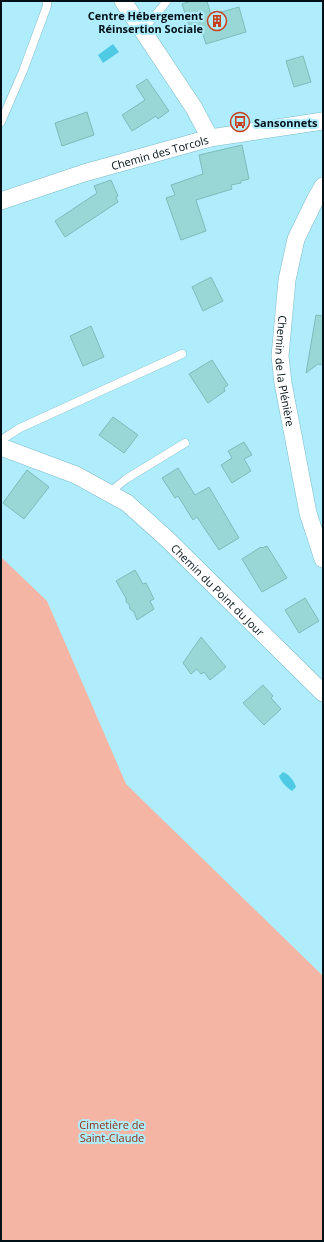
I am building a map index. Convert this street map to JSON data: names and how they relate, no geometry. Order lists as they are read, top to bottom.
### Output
{
  "streets": {
    "street": ["Chemin des Torcols", "Chemin de la Plénière", "Chemin du Point du Jour"]
  },
  "parks": ["Cimetière de Saint-Claude"],
  "places": {
    "building": ["Centre Hébergement Réinsertion Sociale"],
    "bus stop": ["Sansonnets"]
  }
}
